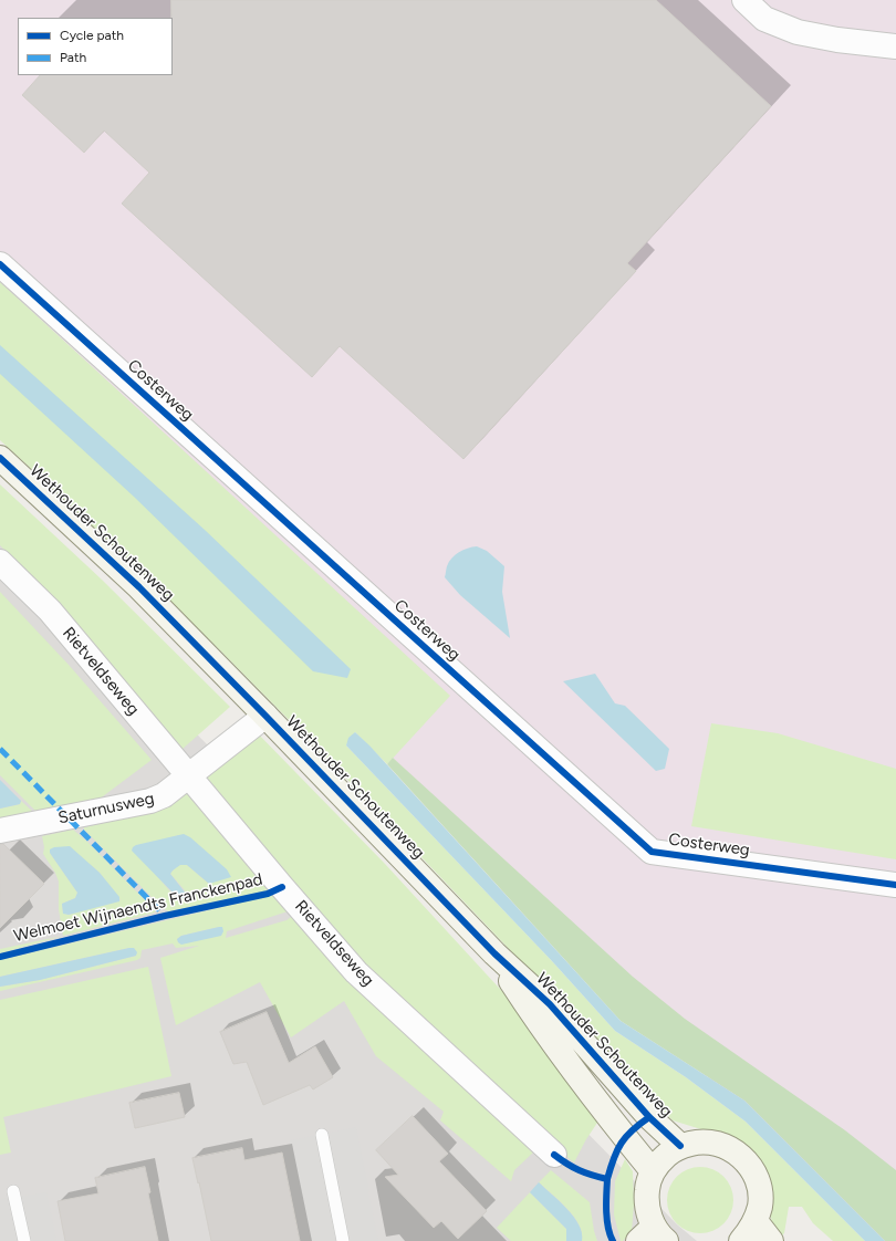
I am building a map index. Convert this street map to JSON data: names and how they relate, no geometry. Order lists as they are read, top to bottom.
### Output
{
  "streets": {
    "street": [
      "Costerweg",
      "Wethouder Schoutenweg",
      "Rietveldseweg",
      "Saturnusweg"
    ],
    "cycle path": ["Welmoet Wijnaendts Franckenpad"]
  },
  "crossings": [
    ["Wethouder Schoutenweg", "Saturnusweg"],
    ["Rietveldseweg", "Saturnusweg"]
  ],
  "legend": ["Cycle path", "Path"]
}
